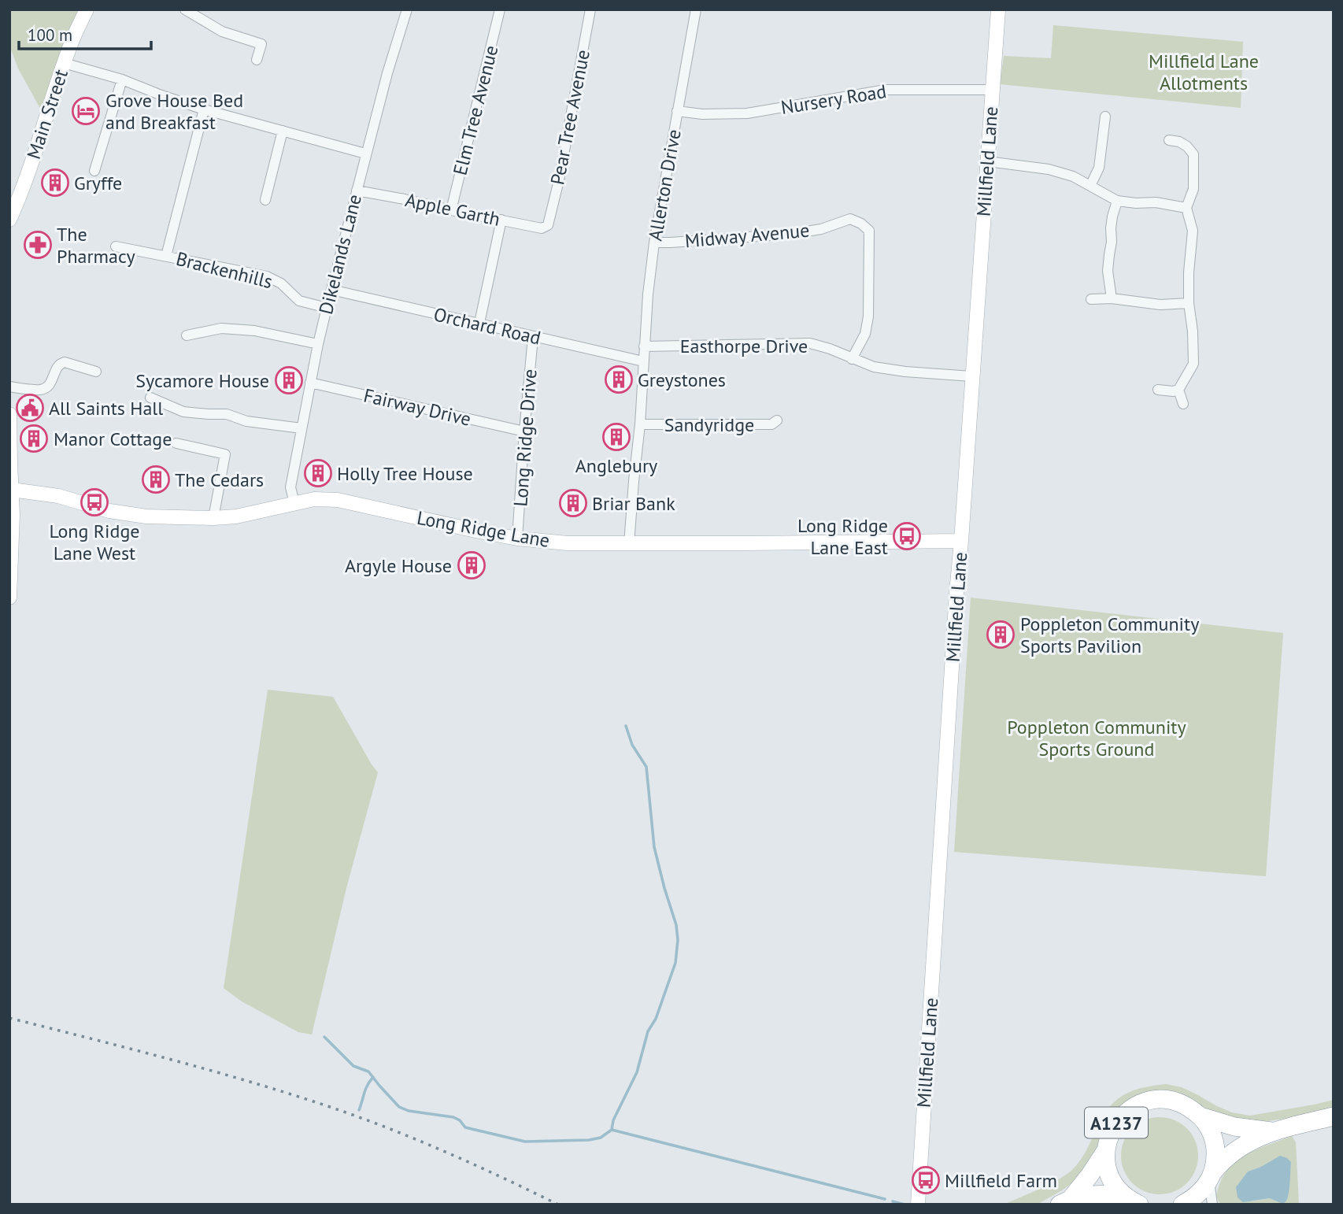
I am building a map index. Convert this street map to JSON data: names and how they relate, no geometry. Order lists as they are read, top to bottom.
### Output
{
  "streets": {
    "highway": ["A1237"],
    "street": [
      "Nursery Road",
      "Elm Tree Avenue",
      "Main Street",
      "Pear Tree Avenue",
      "Millfield Lane",
      "Allerton Drive",
      "Apple Garth",
      "Midway Avenue",
      "Dikelands Lane",
      "Brackenhills",
      "Orchard Road",
      "Easthorpe Drive",
      "Fairway Drive",
      "Sandyridge",
      "Long Ridge Drive",
      "Long Ridge Lane"
    ]
  },
  "crossings": [
    ["Nursery Road", "Millfield Lane"],
    ["Nursery Road", "Allerton Drive"],
    ["Elm Tree Avenue", "Apple Garth"],
    ["Pear Tree Avenue", "Apple Garth"],
    ["Millfield Lane", "Easthorpe Drive"],
    ["Millfield Lane", "Long Ridge Lane"],
    ["Allerton Drive", "Midway Avenue"],
    ["Allerton Drive", "Orchard Road"],
    ["Allerton Drive", "Easthorpe Drive"],
    ["Allerton Drive", "Sandyridge"],
    ["Allerton Drive", "Long Ridge Lane"],
    ["Apple Garth", "Dikelands Lane"],
    ["Midway Avenue", "Easthorpe Drive"],
    ["Dikelands Lane", "Brackenhills"],
    ["Dikelands Lane", "Orchard Road"],
    ["Dikelands Lane", "Fairway Drive"],
    ["Dikelands Lane", "Long Ridge Lane"],
    ["Orchard Road", "Long Ridge Drive"],
    ["Fairway Drive", "Long Ridge Drive"],
    ["Long Ridge Drive", "Long Ridge Lane"]
  ],
  "parks": ["Millfield Lane Allotments", "Poppleton Community Sports Ground"],
  "places": {
    "hotel": ["Grove House Bed and Breakfast"],
    "building": [
      "Gryffe",
      "Greystones",
      "Sycamore House",
      "Anglebury",
      "Manor Cottage",
      "Holly Tree House",
      "The Cedars",
      "Briar Bank",
      "Argyle House",
      "Poppleton Community Sports Pavilion"
    ],
    "pharmacy": ["The Pharmacy"],
    "public building": ["All Saints Hall"],
    "bus stop": ["Long Ridge Lane West", "Long Ridge Lane East", "Millfield Farm"]
  },
  "scale_bar": "100 m"
}
